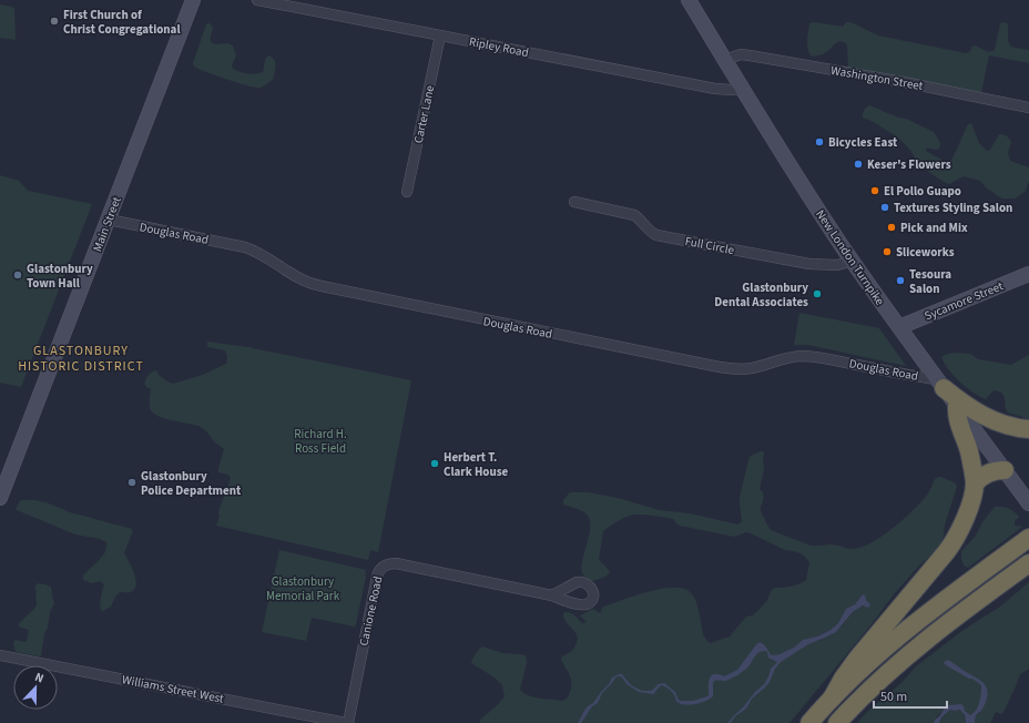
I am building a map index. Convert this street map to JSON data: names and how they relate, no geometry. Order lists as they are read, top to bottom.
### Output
{
  "streets": {
    "main road": ["Main Street", "New London Turnpike", "Sycamore Street"],
    "street": [
      "Ripley Road",
      "Washington Street",
      "Carter Lane",
      "Douglas Road",
      "Full Circle",
      "Canione Road",
      "Williams Street West"
    ]
  },
  "crossings": [
    ["Ripley Road", "Carter Lane"],
    ["Ripley Road", "New London Turnpike"],
    ["Washington Street", "New London Turnpike"],
    ["Main Street", "Douglas Road"],
    ["Douglas Road", "New London Turnpike"],
    ["Full Circle", "New London Turnpike"],
    ["New London Turnpike", "Sycamore Street"],
    ["Canione Road", "Williams Street West"]
  ],
  "districts": ["GLASTONBURY HISTORIC DISTRICT"],
  "parks": ["Richard H. Ross Field", "Glastonbury Memorial Park"],
  "places": [
    "First Church of Christ Congregational",
    "Bicycles East",
    "Keser's Flowers",
    "El Pollo Guapo",
    "Textures Styling Salon",
    "Pick and Mix",
    "Sliceworks",
    "Glastonbury Town Hall",
    "Tesoura Salon",
    "Glastonbury Dental Associates",
    "Herbert T. Clark House",
    "Glastonbury Police Department"
  ],
  "scale_bar": "50 m",
  "north": "top"
}
